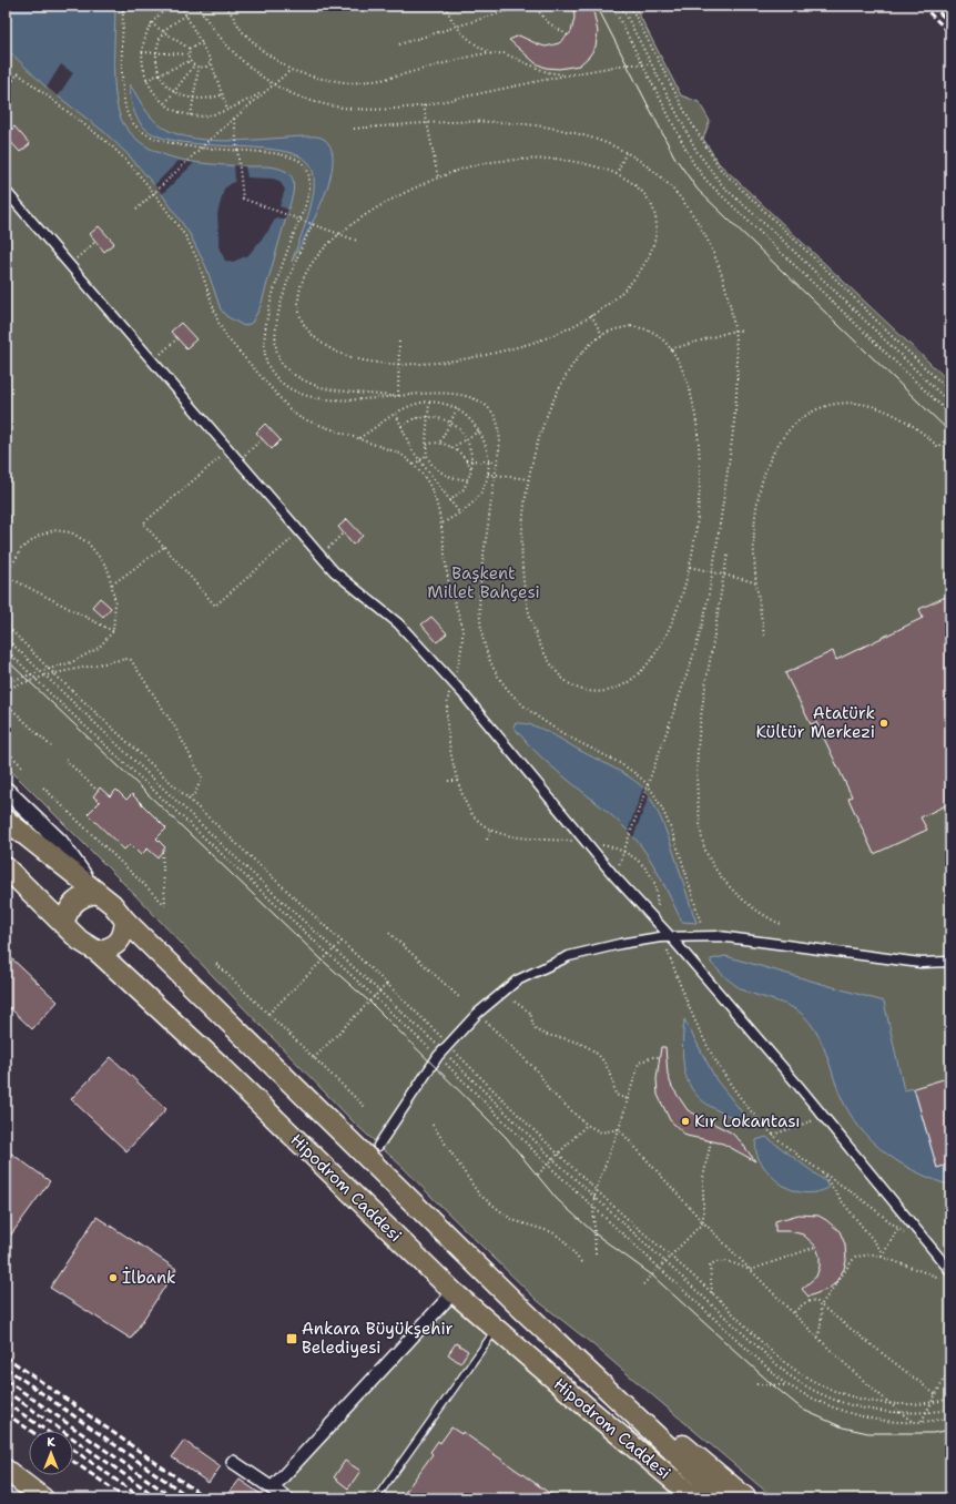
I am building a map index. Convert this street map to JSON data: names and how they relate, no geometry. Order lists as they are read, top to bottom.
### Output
{
  "streets": {
    "main road": ["Hipodrom Caddesi"]
  },
  "parks": ["Başkent Millet Bahçesi"],
  "places": {
    "other": ["Atatürk Kültür Merkezi", "Kır Lokantası", "İlbank"],
    "transit": ["Ankara Büyükşehir Belediyesi"]
  },
  "north": "top"
}
